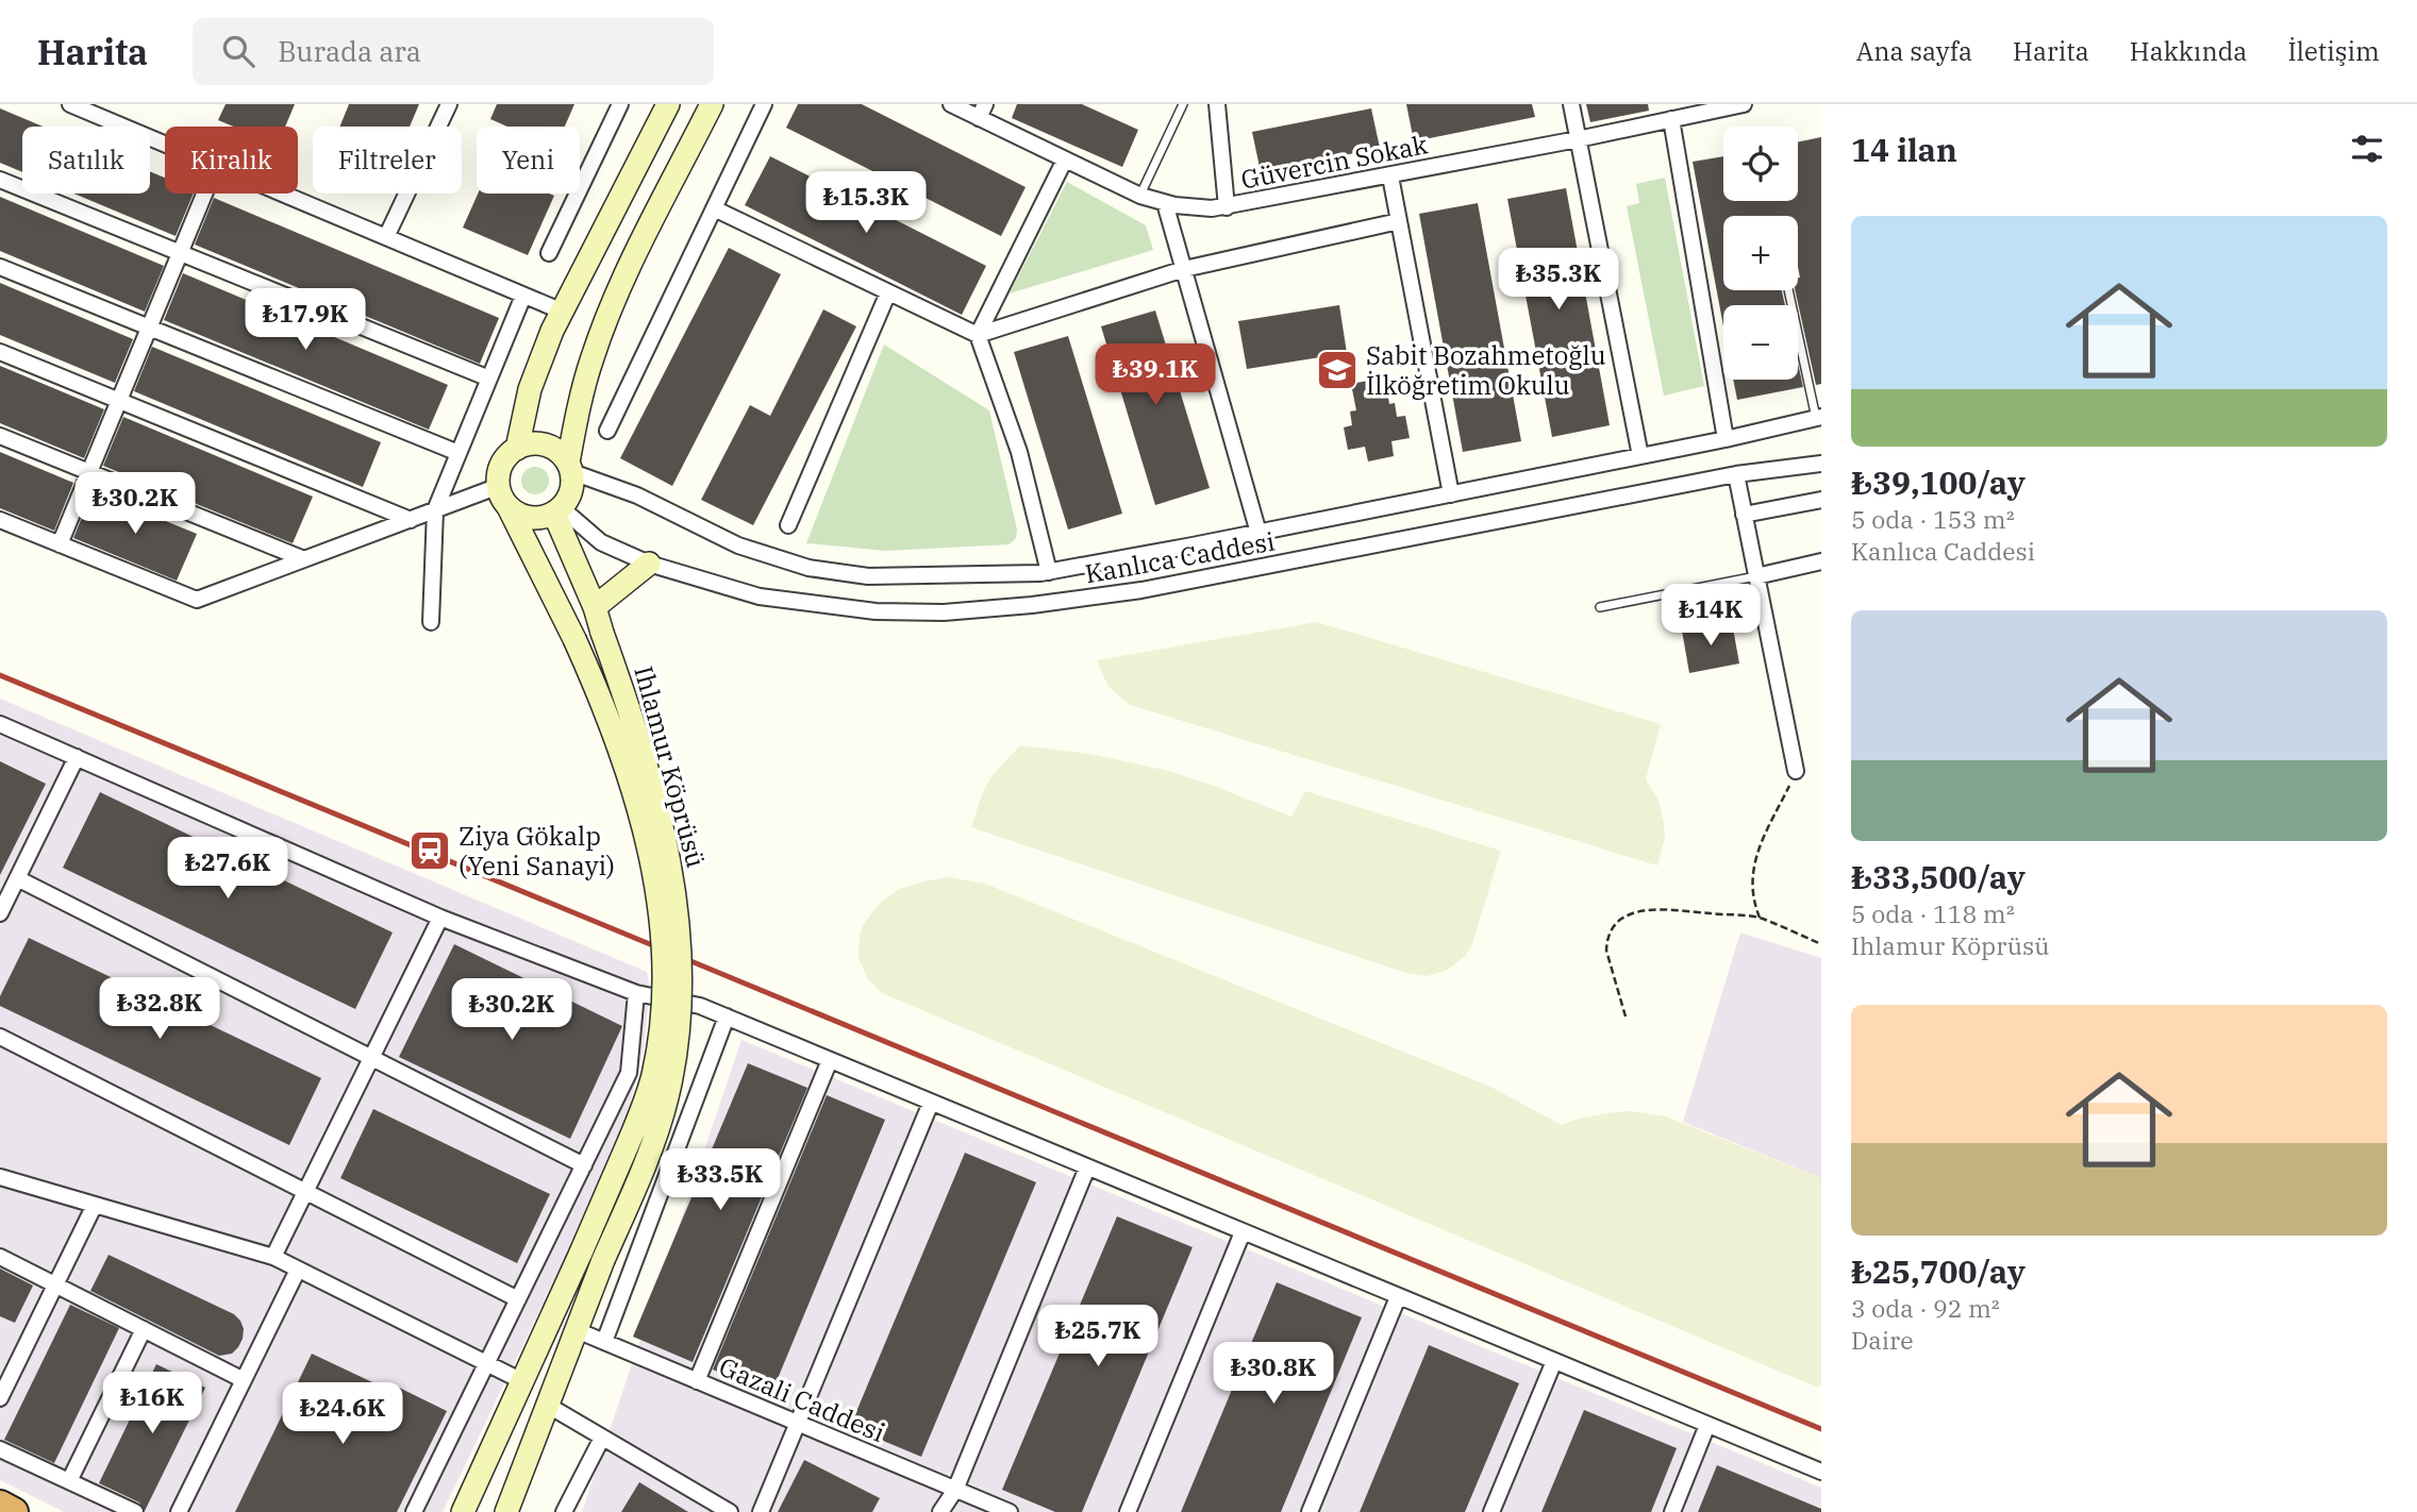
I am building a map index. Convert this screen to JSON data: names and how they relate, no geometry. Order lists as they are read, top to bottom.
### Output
{
  "streets": {
    "street": [
      "Güvercin Sokak",
      "Kanlıca Caddesi",
      "Ihlamur Köprüsü",
      "Gazali Caddesi"
    ]
  },
  "crossings": [
    ["Kanlıca Caddesi", "Ihlamur Köprüsü"],
    ["Ihlamur Köprüsü", "Gazali Caddesi"]
  ],
  "places": {
    "school or university": ["Sabit Bozahmetoğlu İlköğretim Okulu"],
    "station": ["Ziya Gökalp (Yeni Sanayi)"]
  },
  "page": {
    "header": "Harita",
    "search": "Burada ara",
    "nav": [
      "Ana sayfa",
      "Harita",
      "Hakkında",
      "İletişim"
    ],
    "heading": "14 ilan",
    "map_buttons": ["+", "−"],
    "chip": [
      "Satılık",
      "Kiralık",
      "Filtreler",
      "Yeni"
    ],
    "price": [
      "₺15.3K",
      "₺35.3K",
      "₺17.9K",
      "₺39.1K",
      "₺30.2K",
      "₺14K",
      "₺27.6K",
      "₺32.8K",
      "₺30.2K",
      "₺33.5K",
      "₺25.7K",
      "₺30.8K",
      "₺16K",
      "₺24.6K"
    ],
    "list": [
      {
        "name": "₺39,100/ay",
        "note": "5 oda · 153 m² · Kanlıca Caddesi"
      },
      {
        "name": "₺33,500/ay",
        "note": "5 oda · 118 m² · Ihlamur Köprüsü"
      },
      {
        "name": "₺25,700/ay",
        "note": "3 oda · 92 m² · Daire"
      }
    ]
  }
}
